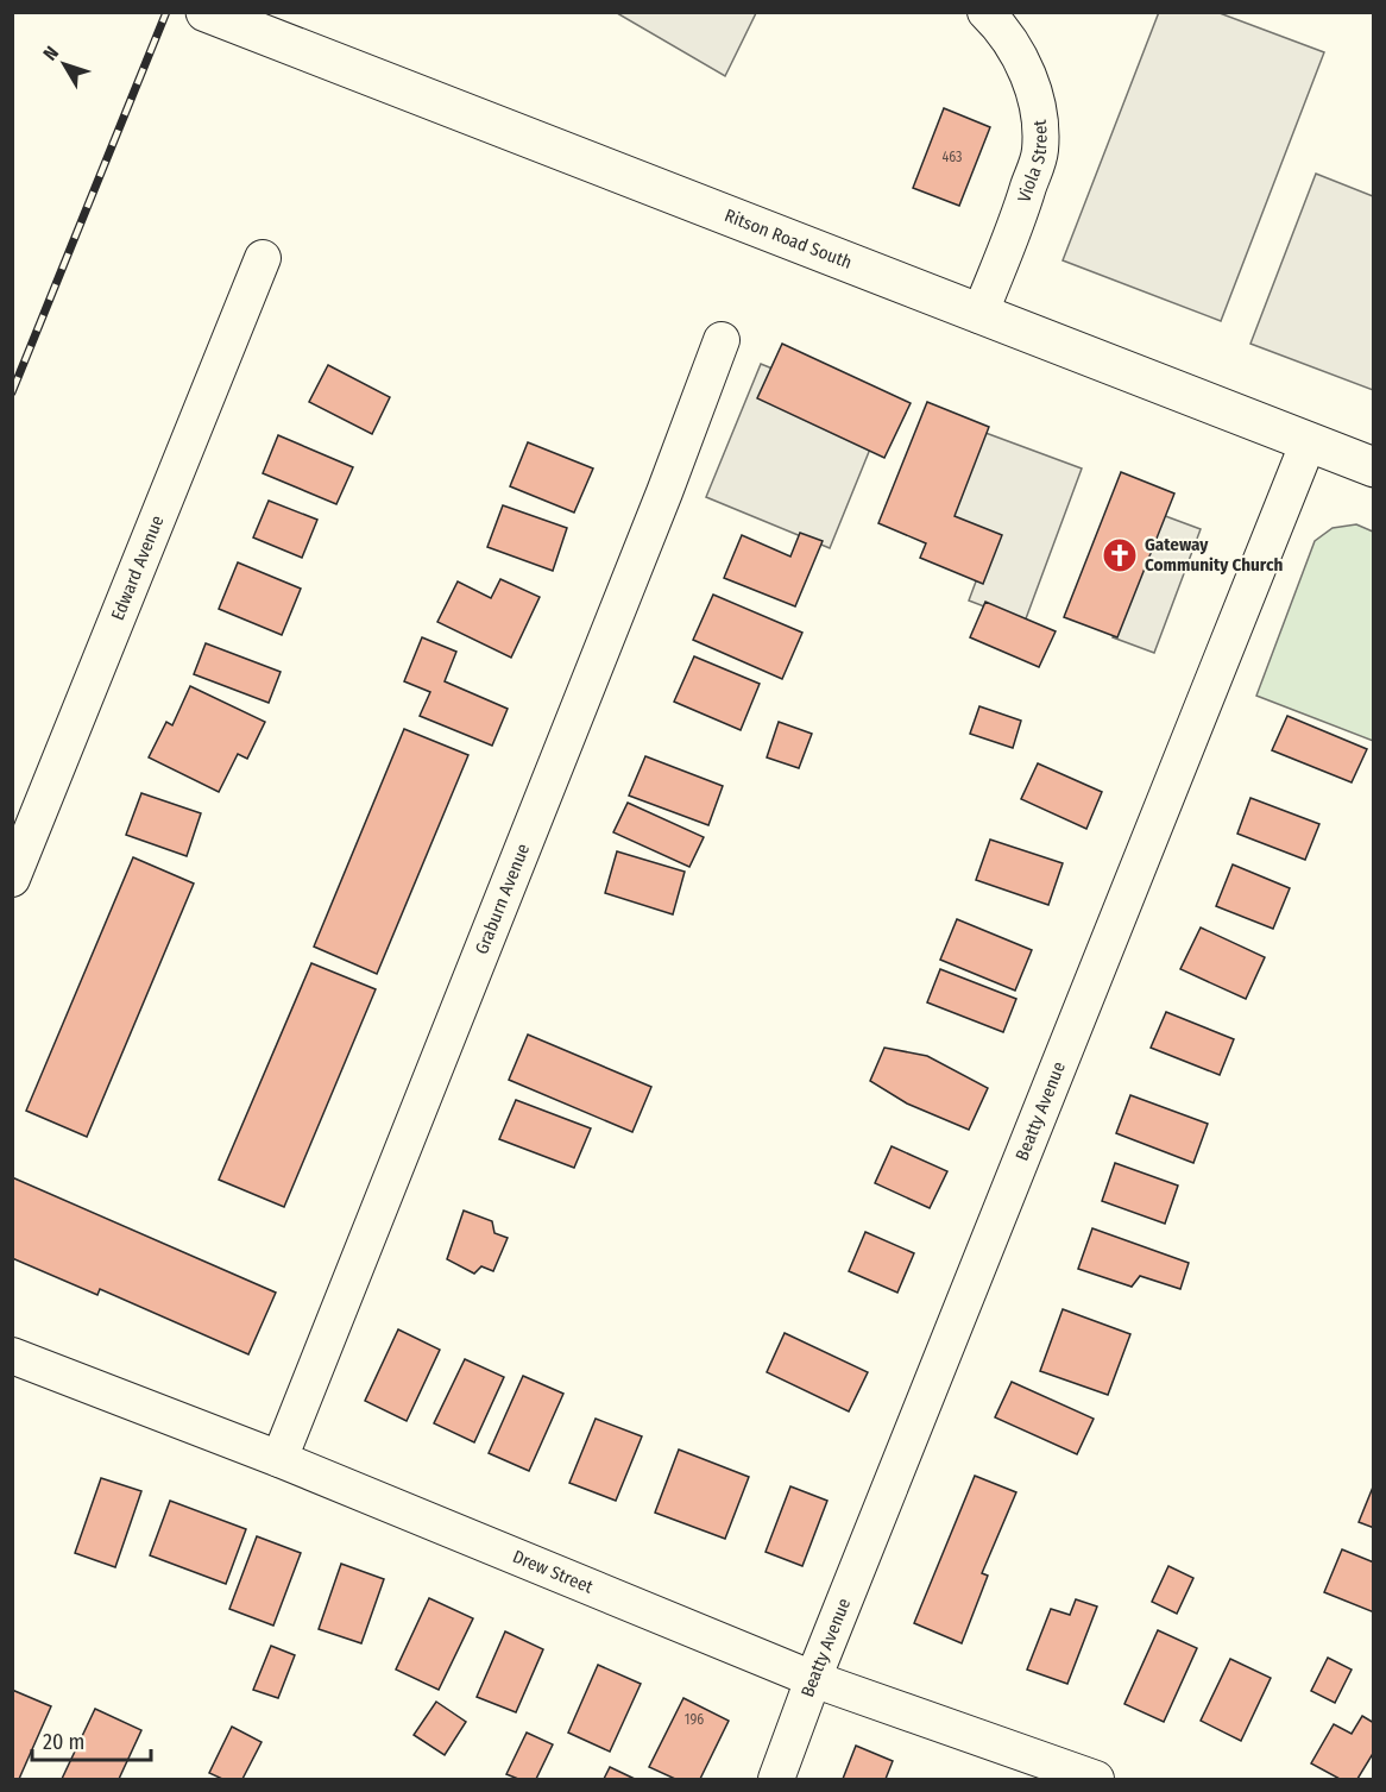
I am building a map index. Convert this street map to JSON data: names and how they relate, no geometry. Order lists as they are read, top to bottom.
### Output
{
  "streets": {
    "main road": ["Ritson Road South"],
    "street": [
      "Viola Street",
      "Edward Avenue",
      "Graburn Avenue",
      "Beatty Avenue",
      "Drew Street"
    ]
  },
  "crossings": [
    ["Viola Street", "Ritson Road South"],
    ["Ritson Road South", "Beatty Avenue"],
    ["Graburn Avenue", "Drew Street"],
    ["Beatty Avenue", "Drew Street"]
  ],
  "places": {
    "church": ["Gateway Community Church"]
  },
  "house_numbers": ["463", "196"],
  "scale_bar": "20 m",
  "north": "top left"
}
